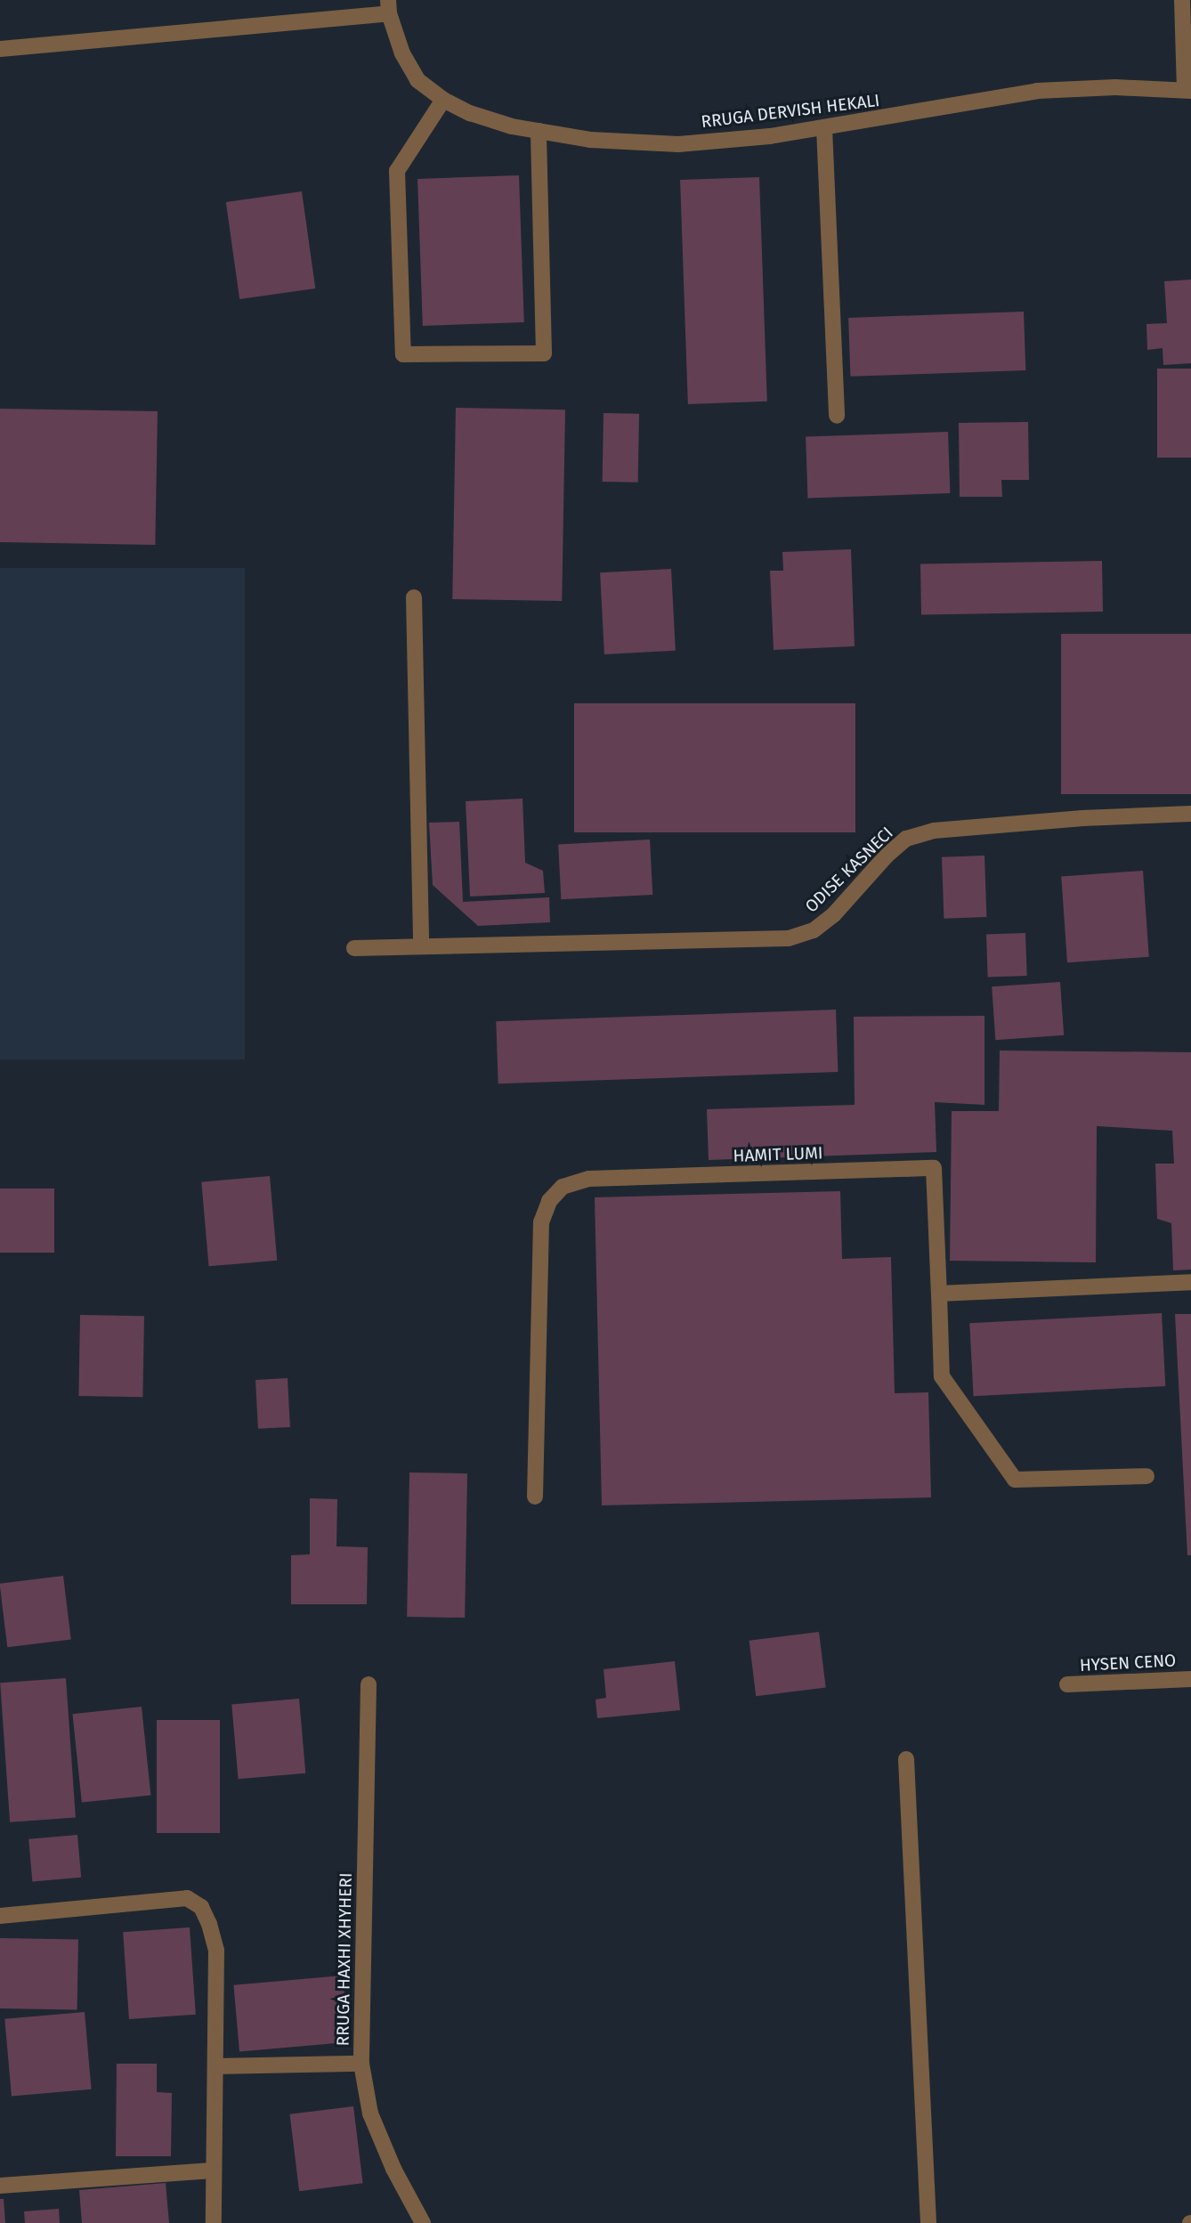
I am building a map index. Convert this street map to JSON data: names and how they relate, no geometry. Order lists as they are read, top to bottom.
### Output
{
  "streets": {
    "street": [
      "RRUGA DERVISH HEKALI",
      "ODISE KASNECI",
      "HAMIT LUMI",
      "HYSEN CENO",
      "RRUGA HAXHI XHYHERI"
    ]
  }
}
